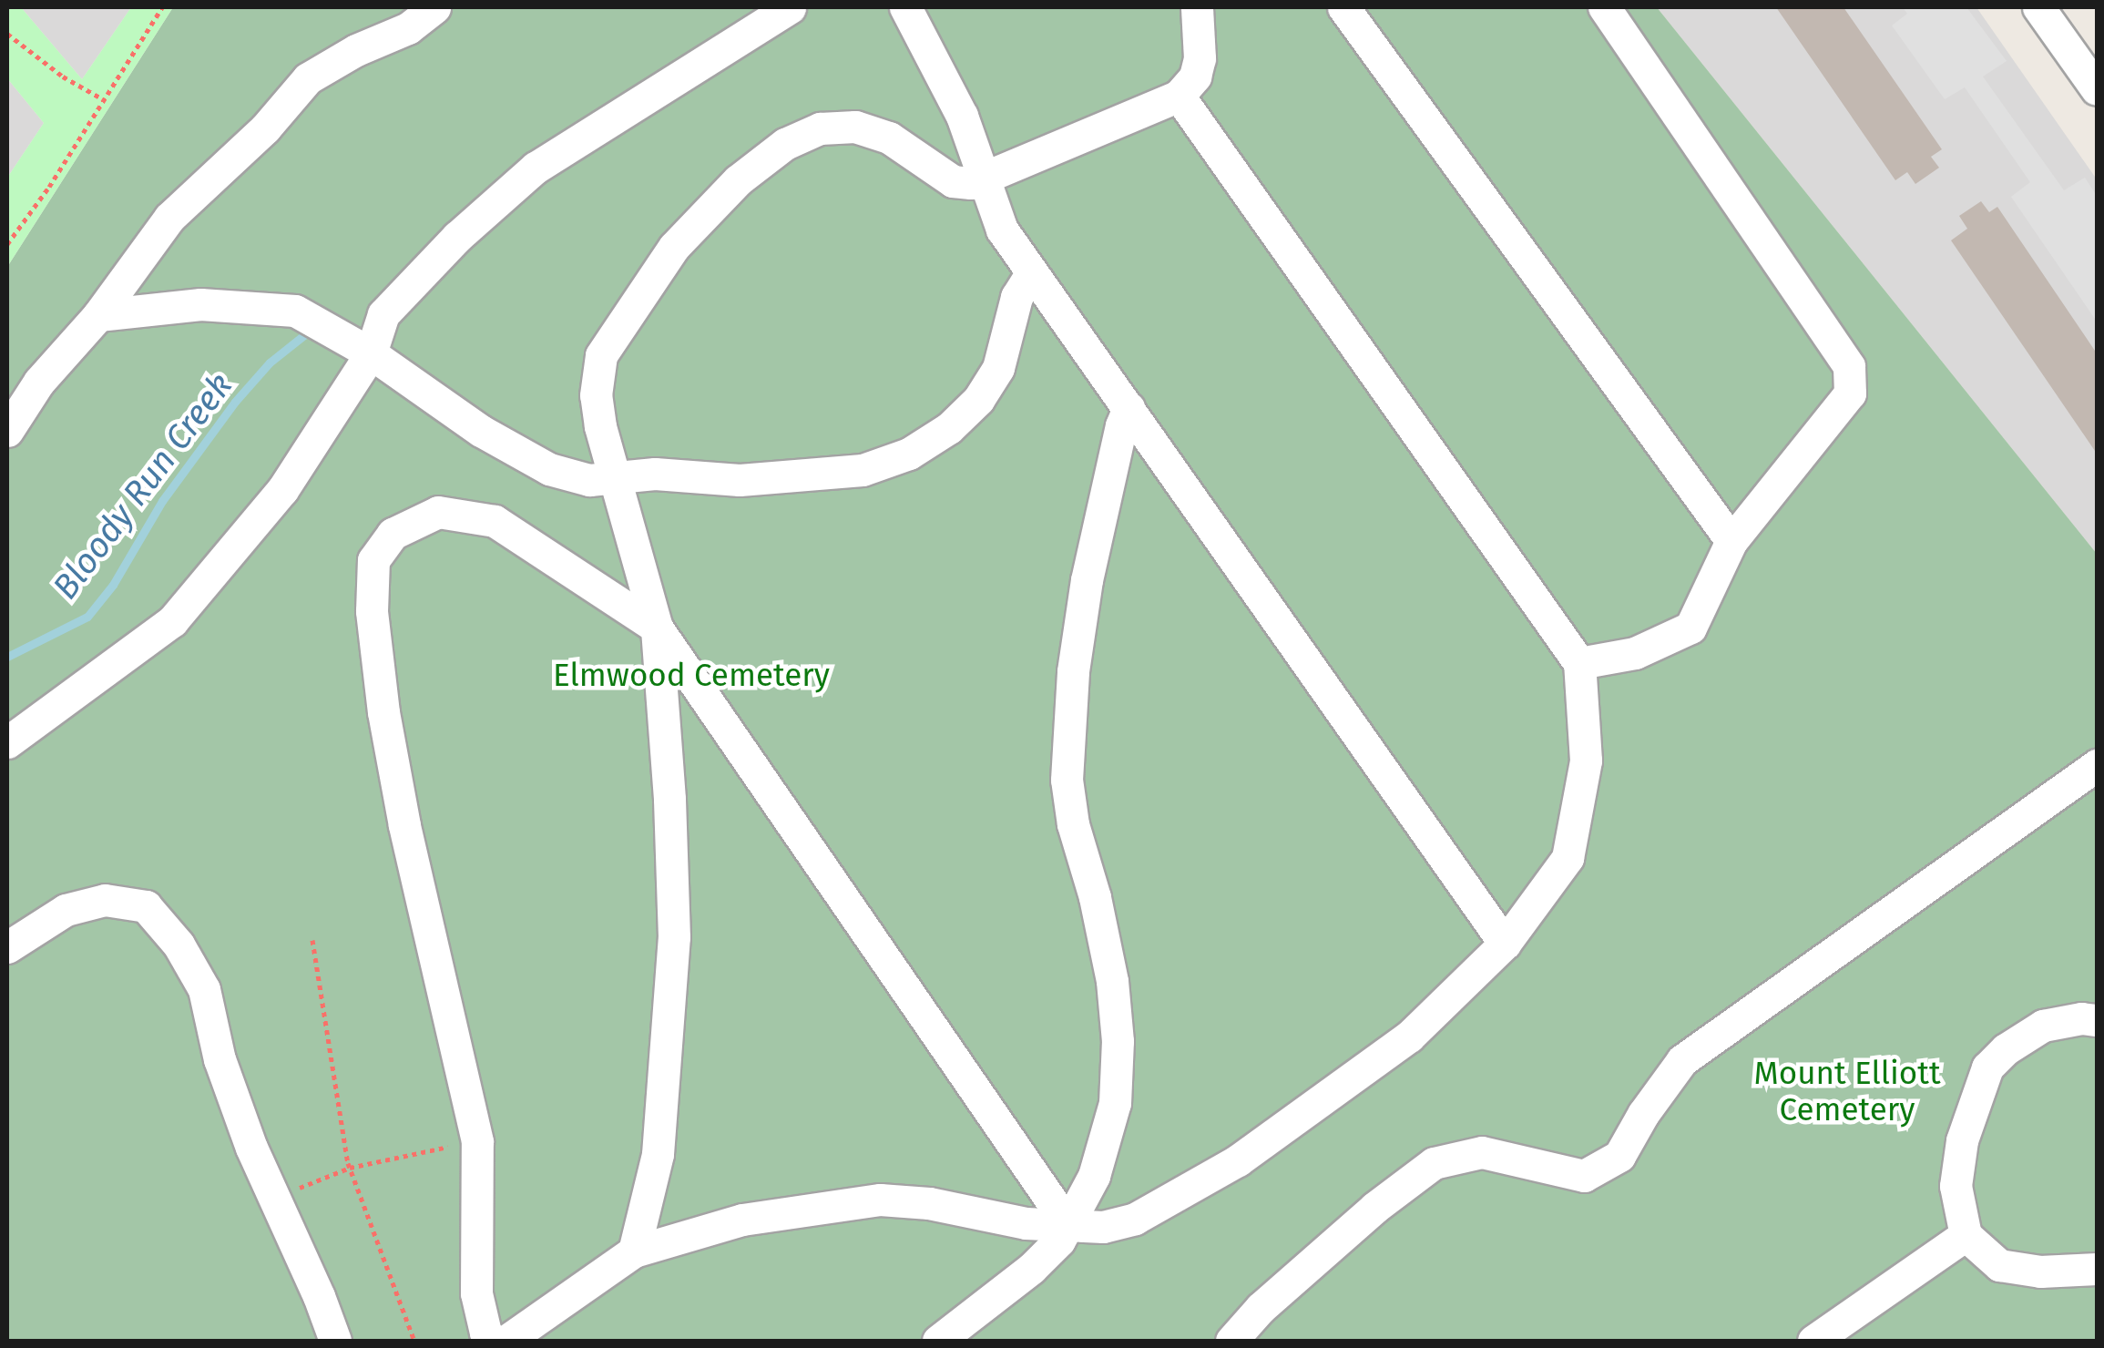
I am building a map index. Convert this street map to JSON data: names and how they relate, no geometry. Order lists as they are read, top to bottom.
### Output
{
  "water": ["Bloody Run Creek"],
  "parks": ["Elmwood Cemetery", "Mount Elliott Cemetery"]
}
